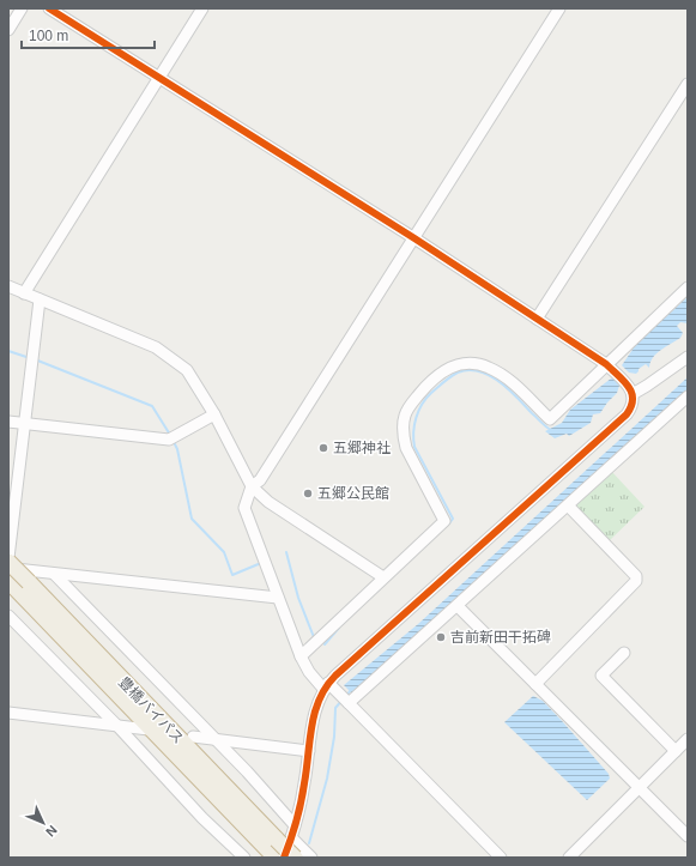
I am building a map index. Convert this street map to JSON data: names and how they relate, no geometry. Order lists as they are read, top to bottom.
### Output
{
  "streets": {
    "highway": ["豊橋バイパス"]
  },
  "places": ["五郷神社", "五郷公民館", "吉前新田干拓碑"],
  "scale_bar": "100 m",
  "north": "bottom right"
}
